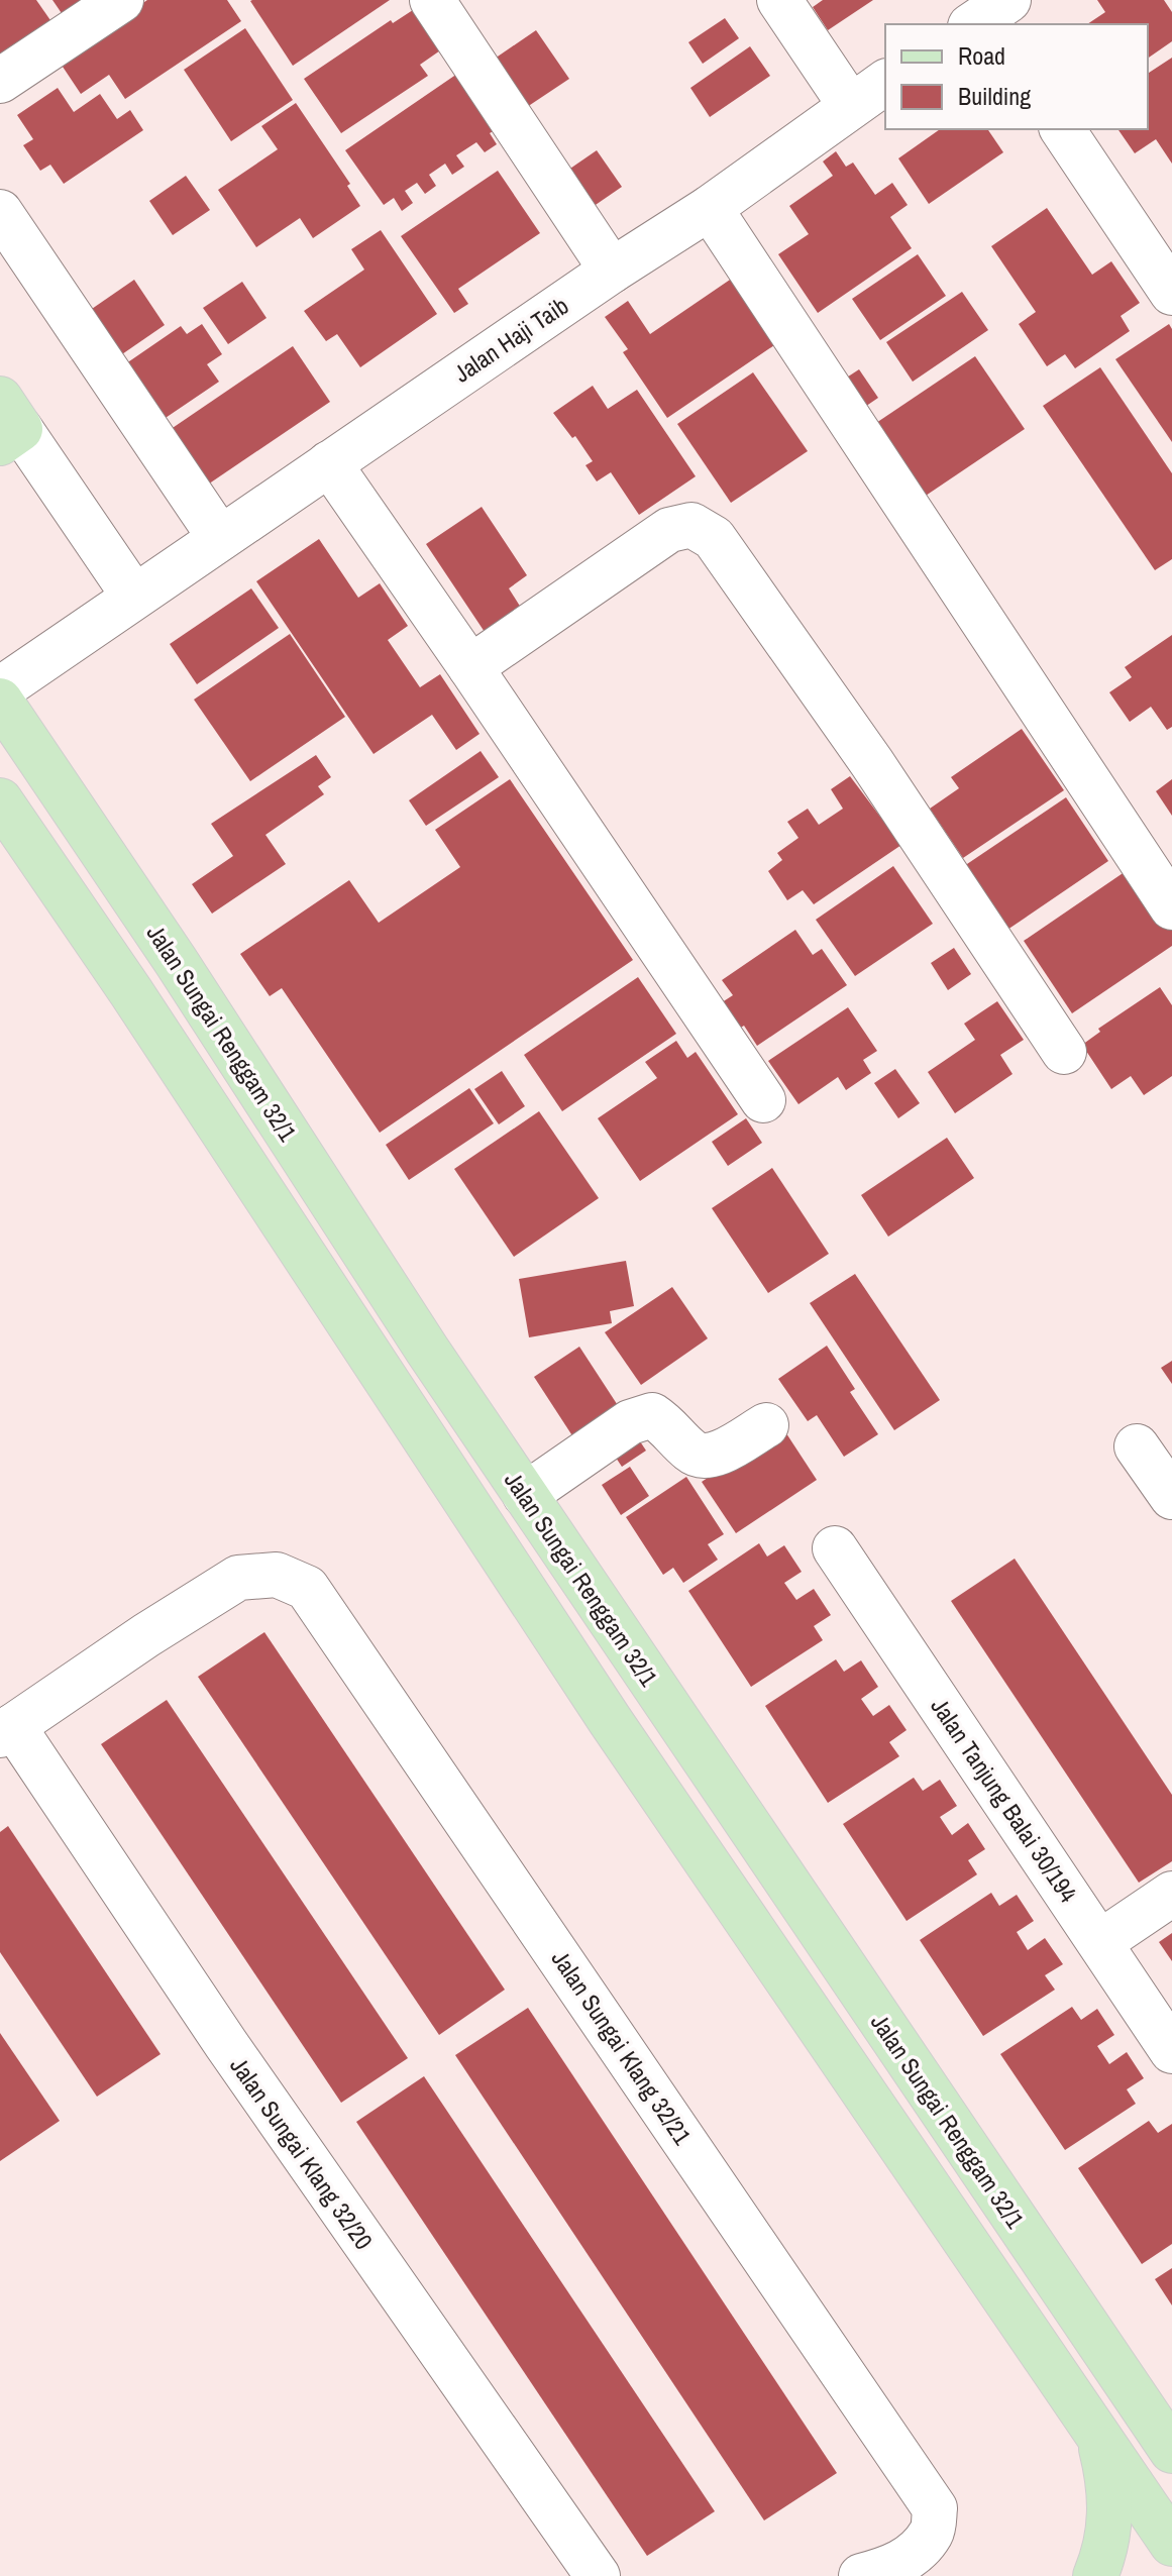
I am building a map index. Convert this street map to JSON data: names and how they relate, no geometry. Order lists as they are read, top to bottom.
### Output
{
  "streets": {
    "main road": ["Jalan Sungai Renggam 32/1"],
    "street": [
      "Jalan Haji Taib",
      "Jalan Tanjung Balai 30/194",
      "Jalan Sungai Klang 32/21",
      "Jalan Sungai Klang 32/20"
    ]
  },
  "crossings": [
    ["Jalan Sungai Klang 32/21", "Jalan Sungai Klang 32/20"]
  ],
  "legend": ["Road", "Building"]
}
